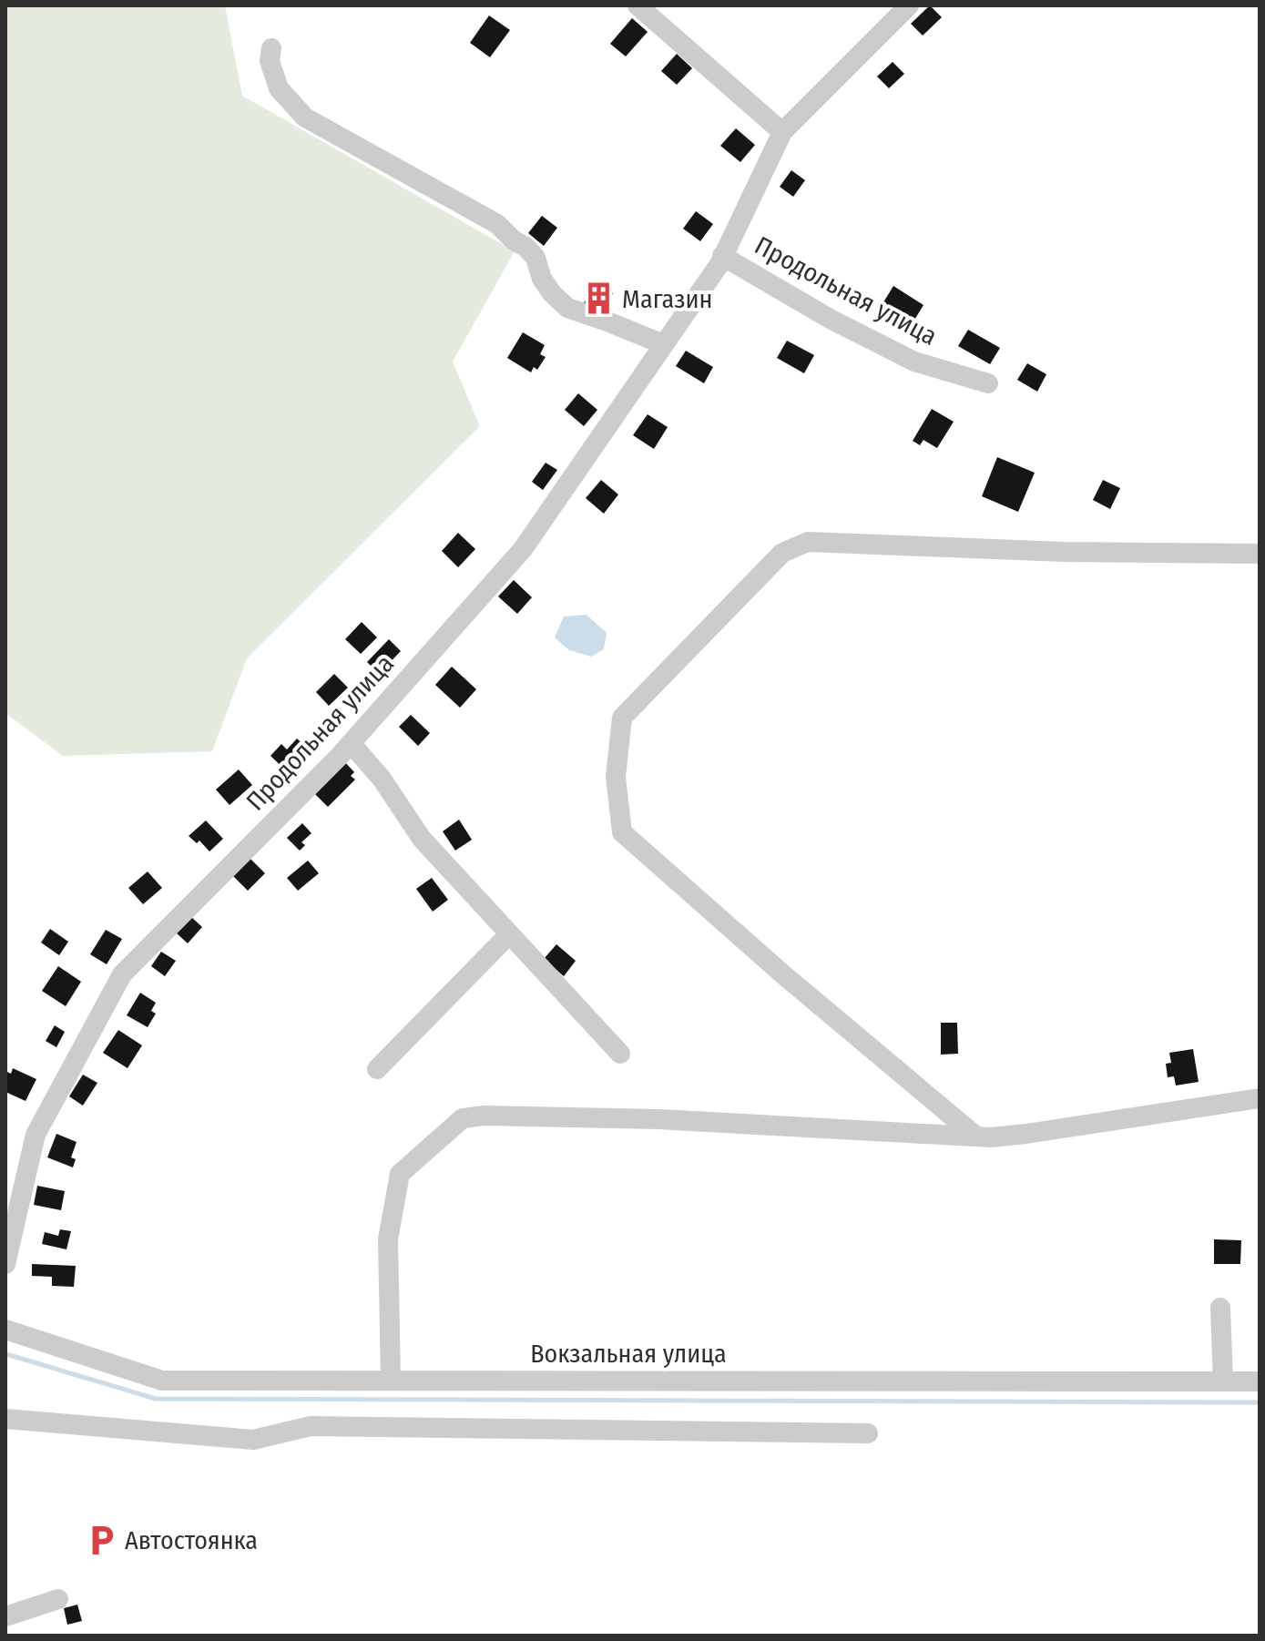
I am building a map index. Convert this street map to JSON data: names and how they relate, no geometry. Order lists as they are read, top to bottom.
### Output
{
  "streets": {
    "street": ["Продольная улица", "Вокзальная улица"]
  },
  "places": {
    "building": ["Магазин"],
    "parking": ["Автостоянка"]
  }
}
